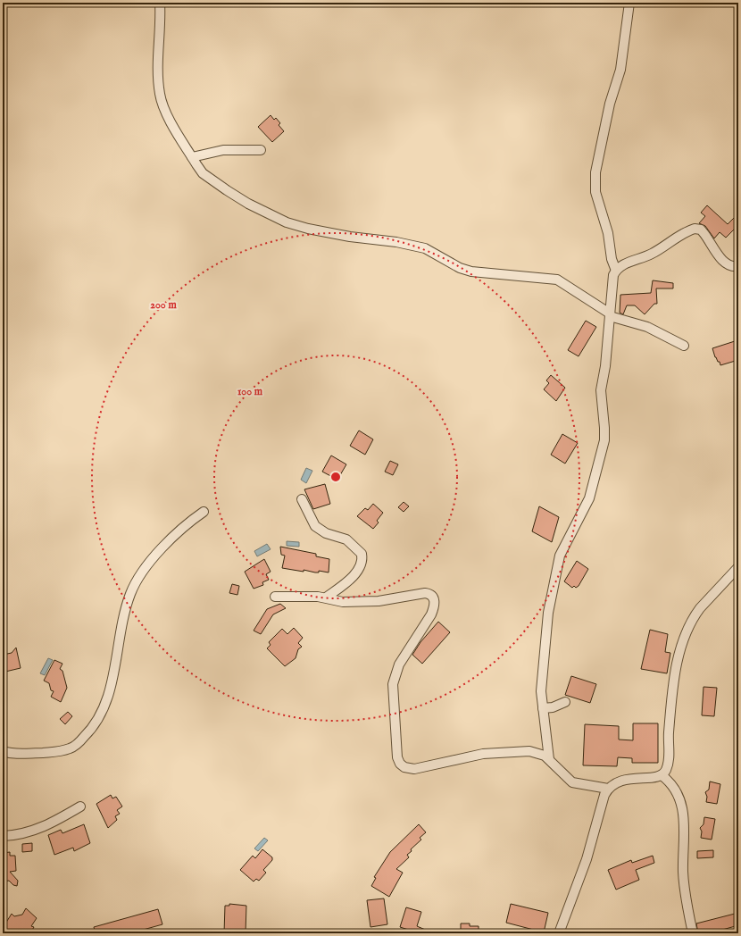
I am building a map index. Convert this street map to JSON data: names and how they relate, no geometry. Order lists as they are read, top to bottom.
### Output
{
  "rings": ["200 m", "100 m"]
}
